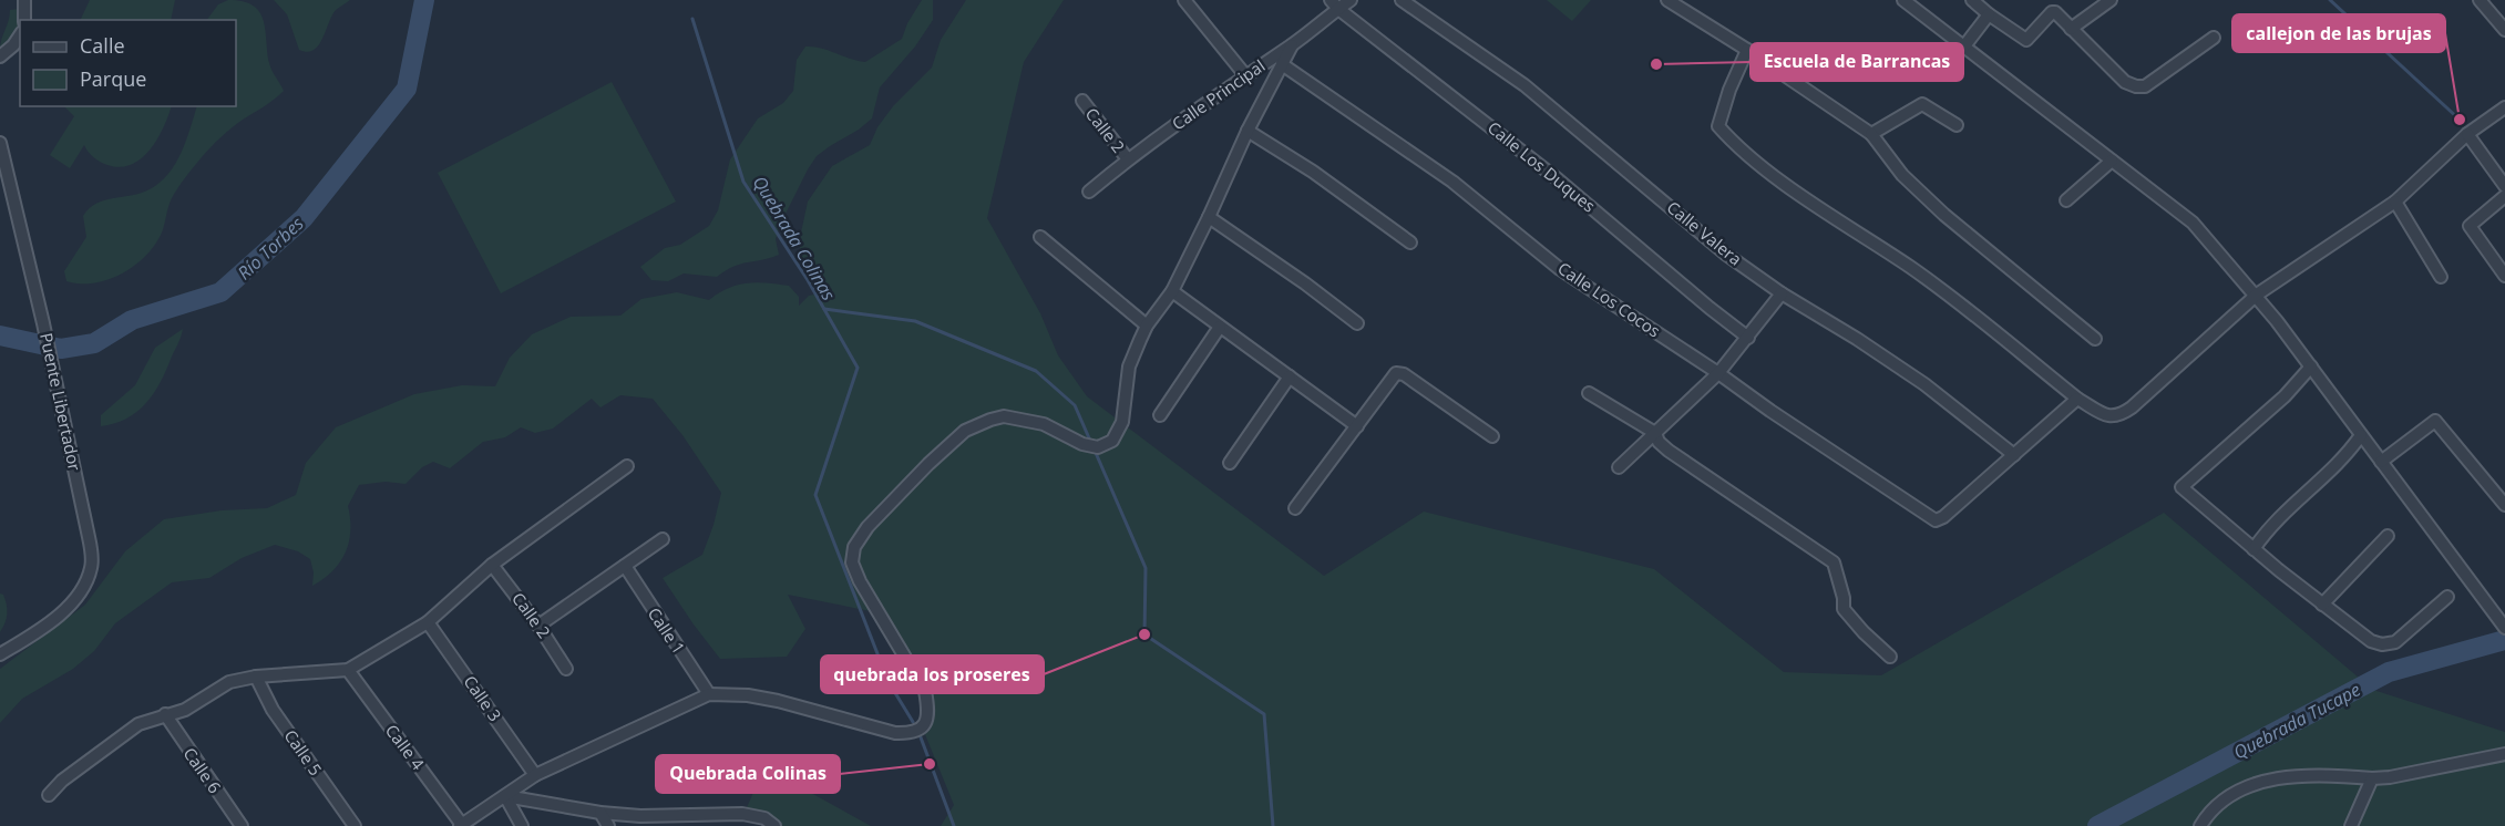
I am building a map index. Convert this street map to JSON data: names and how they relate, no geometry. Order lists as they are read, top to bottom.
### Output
{
  "streets": {
    "street": [
      "Calle Principal",
      "Calle 2",
      "Calle Los Duques",
      "Calle Valera",
      "Calle Los Cocos",
      "Puente Libertador",
      "Calle 1",
      "Calle 3",
      "Calle 4",
      "Calle 5",
      "Calle 6"
    ]
  },
  "crossings": [
    ["Calle Principal", "Calle 2"],
    ["Calle Principal", "Calle Los Duques"],
    ["Calle Valera", "Calle Los Cocos"]
  ],
  "water": ["Quebrada Colinas", "Río Torbes", "Quebrada Tucape"],
  "places": [
    "Escuela de Barrancas",
    "callejon de las brujas",
    "quebrada los proseres",
    "Quebrada Colinas"
  ],
  "legend": ["Calle", "Parque"]
}
